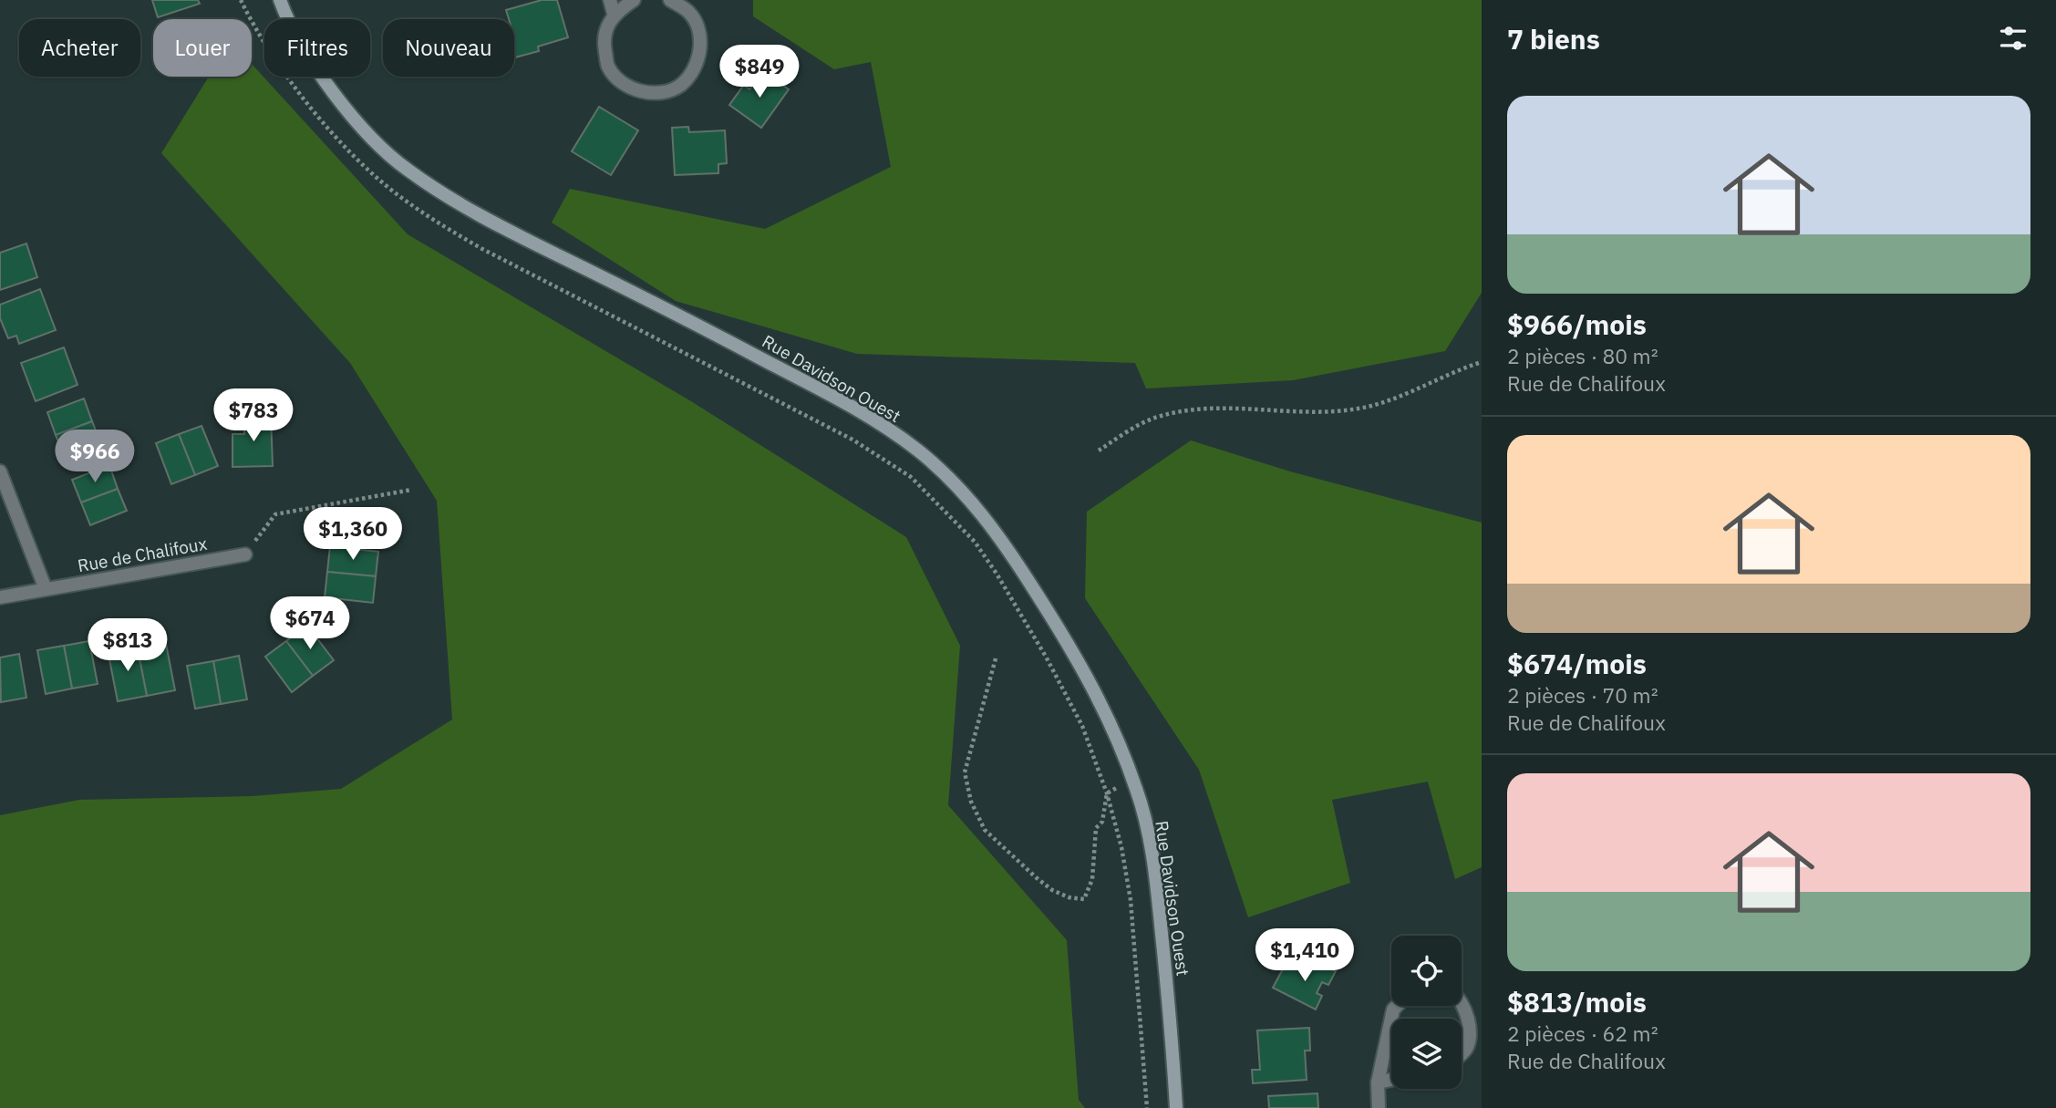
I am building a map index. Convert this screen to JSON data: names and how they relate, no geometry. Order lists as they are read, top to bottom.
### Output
{
  "streets": {
    "street": ["Rue Davidson Ouest", "Rue de Chalifoux"]
  },
  "page": {
    "heading": "7 biens",
    "chip": [
      "Acheter",
      "Louer",
      "Filtres",
      "Nouveau"
    ],
    "price": [
      "$849",
      "$783",
      "$966",
      "$1,360",
      "$674",
      "$813",
      "$1,410"
    ],
    "list": [
      {
        "name": "$966/mois",
        "note": "2 pièces · 80 m² · Rue de Chalifoux"
      },
      {
        "name": "$674/mois",
        "note": "2 pièces · 70 m² · Rue de Chalifoux"
      },
      {
        "name": "$813/mois",
        "note": "2 pièces · 62 m² · Rue de Chalifoux"
      }
    ]
  }
}
